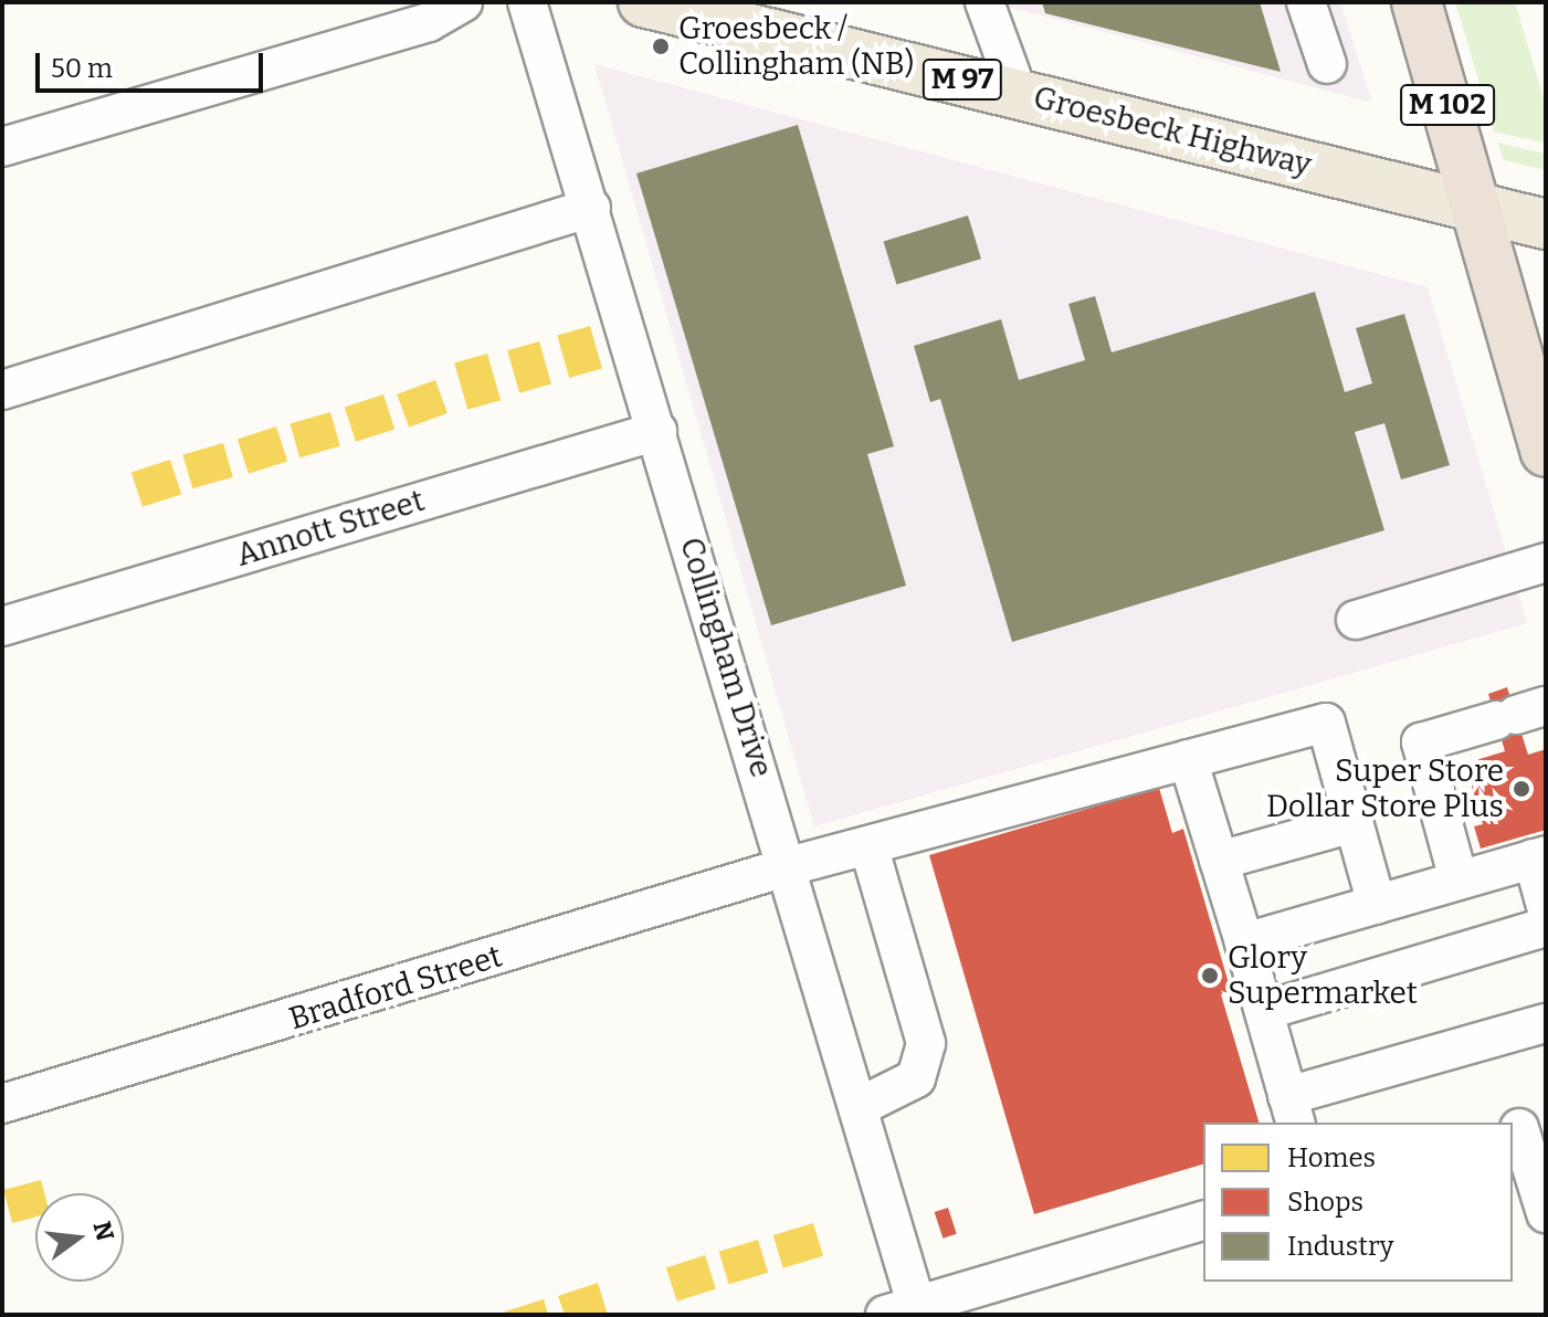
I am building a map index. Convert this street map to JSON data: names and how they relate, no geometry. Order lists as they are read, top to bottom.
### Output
{
  "streets": {
    "highway": ["M 102"],
    "main road": ["M 97", "Groesbeck Highway"],
    "street": ["Annott Street", "Collingham Drive", "Bradford Street"]
  },
  "crossings": [
    ["M 102", "Groesbeck Highway"],
    ["Annott Street", "Collingham Drive"],
    ["Collingham Drive", "Bradford Street"]
  ],
  "places": ["Groesbeck / Collingham (NB)", "Super Store Dollar Store Plus", "Glory Supermarket"],
  "legend": ["Homes", "Shops", "Industry"],
  "scale_bar": "50 m",
  "north": "right"
}
